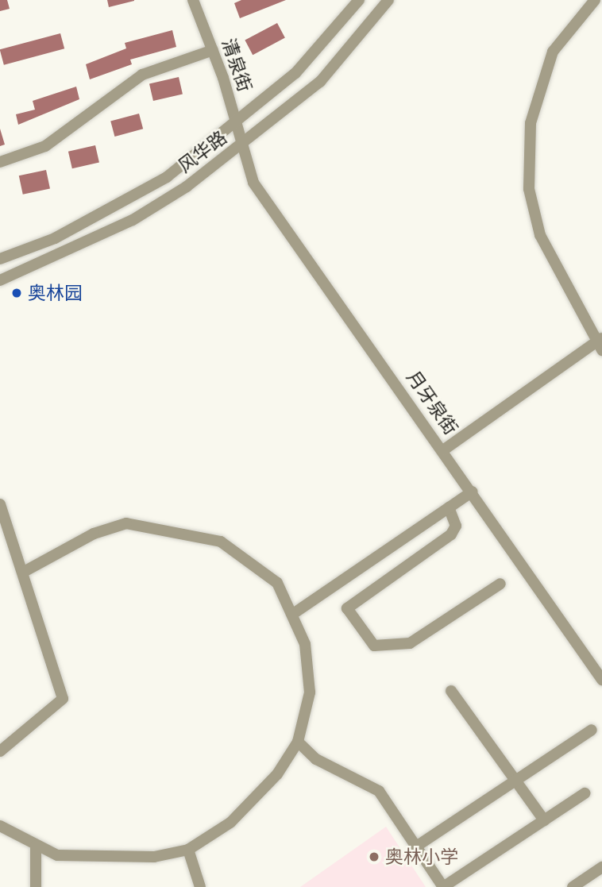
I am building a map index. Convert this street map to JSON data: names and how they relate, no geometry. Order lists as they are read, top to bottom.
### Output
{
  "streets": {
    "street": ["清泉街", "风华路", "月牙泉街"]
  },
  "crossings": [
    ["清泉街", "风华路"],
    ["清泉街", "月牙泉街"],
    ["风华路", "月牙泉街"]
  ],
  "places": ["奥林园", "奥林小学"]
}
